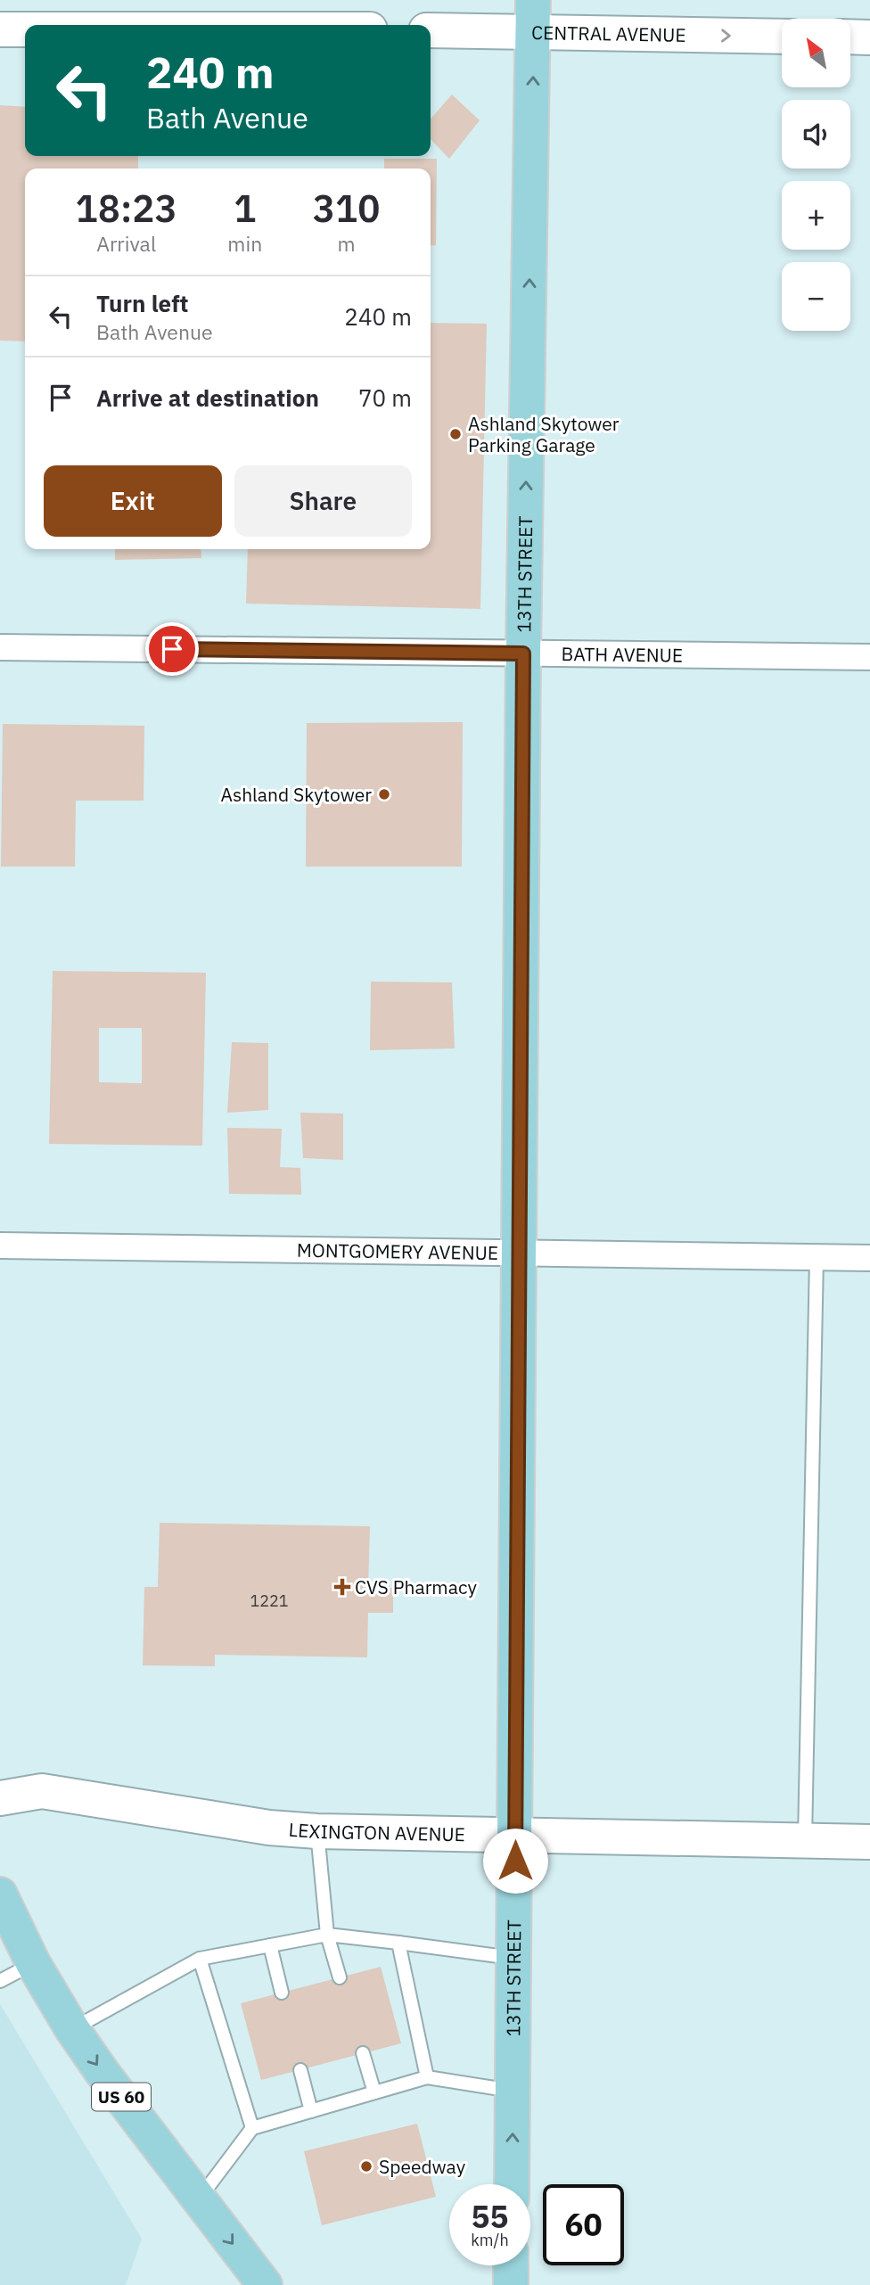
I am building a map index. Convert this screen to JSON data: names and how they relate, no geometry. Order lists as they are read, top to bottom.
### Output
{
  "streets": {
    "main road": ["13TH STREET", "US 60"],
    "street": [
      "CENTRAL AVENUE",
      "BATH AVENUE",
      "MONTGOMERY AVENUE",
      "LEXINGTON AVENUE"
    ]
  },
  "crossings": [
    ["CENTRAL AVENUE", "13TH STREET"],
    ["13TH STREET", "BATH AVENUE"],
    ["13TH STREET", "MONTGOMERY AVENUE"],
    ["13TH STREET", "LEXINGTON AVENUE"]
  ],
  "one_way": ["CENTRAL AVENUE"],
  "places": {
    "other": ["Ashland Skytower Parking Garage", "Ashland Skytower", "Speedway"],
    "health": ["CVS Pharmacy"]
  },
  "house_numbers": ["1221"],
  "north": "top left",
  "page": {
    "map_buttons": ["+", "−"],
    "turn": ["240 m", "Bath Avenue"],
    "eta": [
      "18:23",
      "Arrival",
      "1",
      "min",
      "310",
      "m"
    ],
    "list": [
      {
        "name": "Turn left",
        "note": "Bath Avenue",
        "value": "240 m"
      },
      {
        "name": "Arrive at destination",
        "value": "70 m"
      }
    ],
    "buttons": ["Exit", "Share"],
    "speed": "55 km/h",
    "limit": "60"
  }
}
